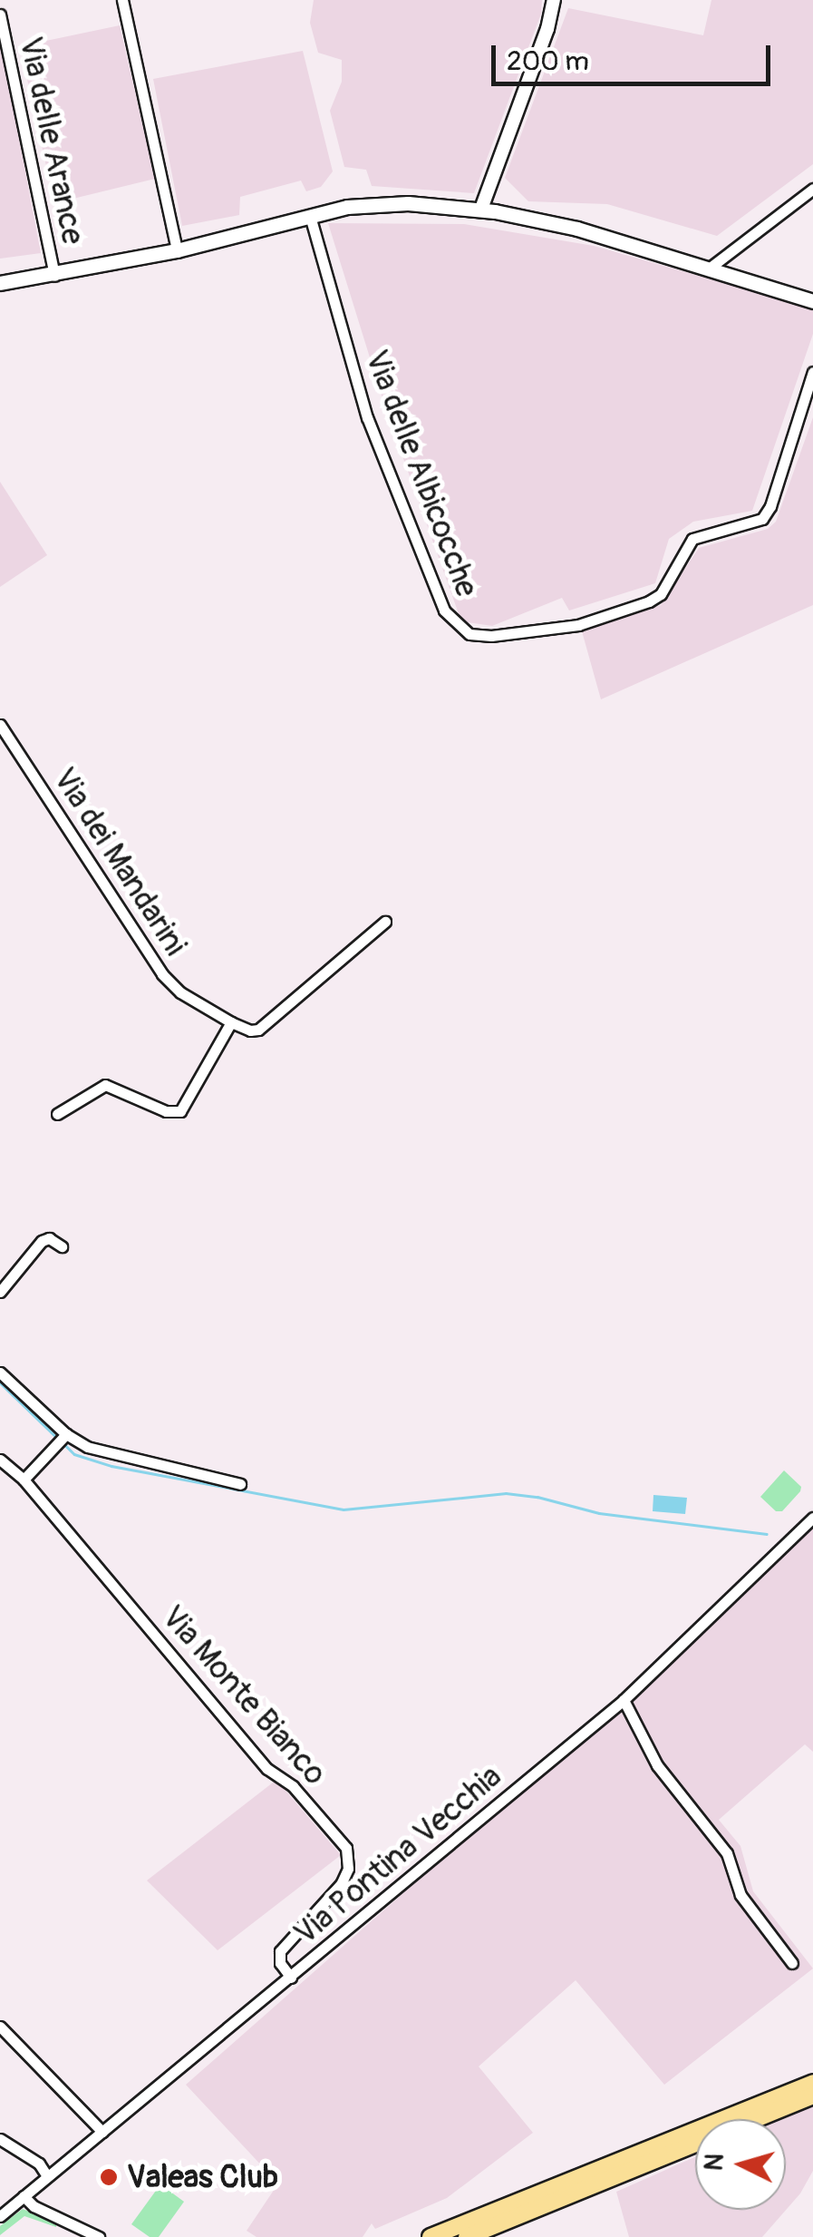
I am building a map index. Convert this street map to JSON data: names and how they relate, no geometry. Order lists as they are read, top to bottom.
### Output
{
  "streets": {
    "street": [
      "Via delle Arance",
      "Via delle Albicocche",
      "Via dei Mandarini",
      "Via Monte Bianco",
      "Via Pontina Vecchia"
    ]
  },
  "crossings": [
    ["Via Monte Bianco", "Via Pontina Vecchia"]
  ],
  "places": ["Valeas Club"],
  "scale_bar": "200 m",
  "north": "left"
}
